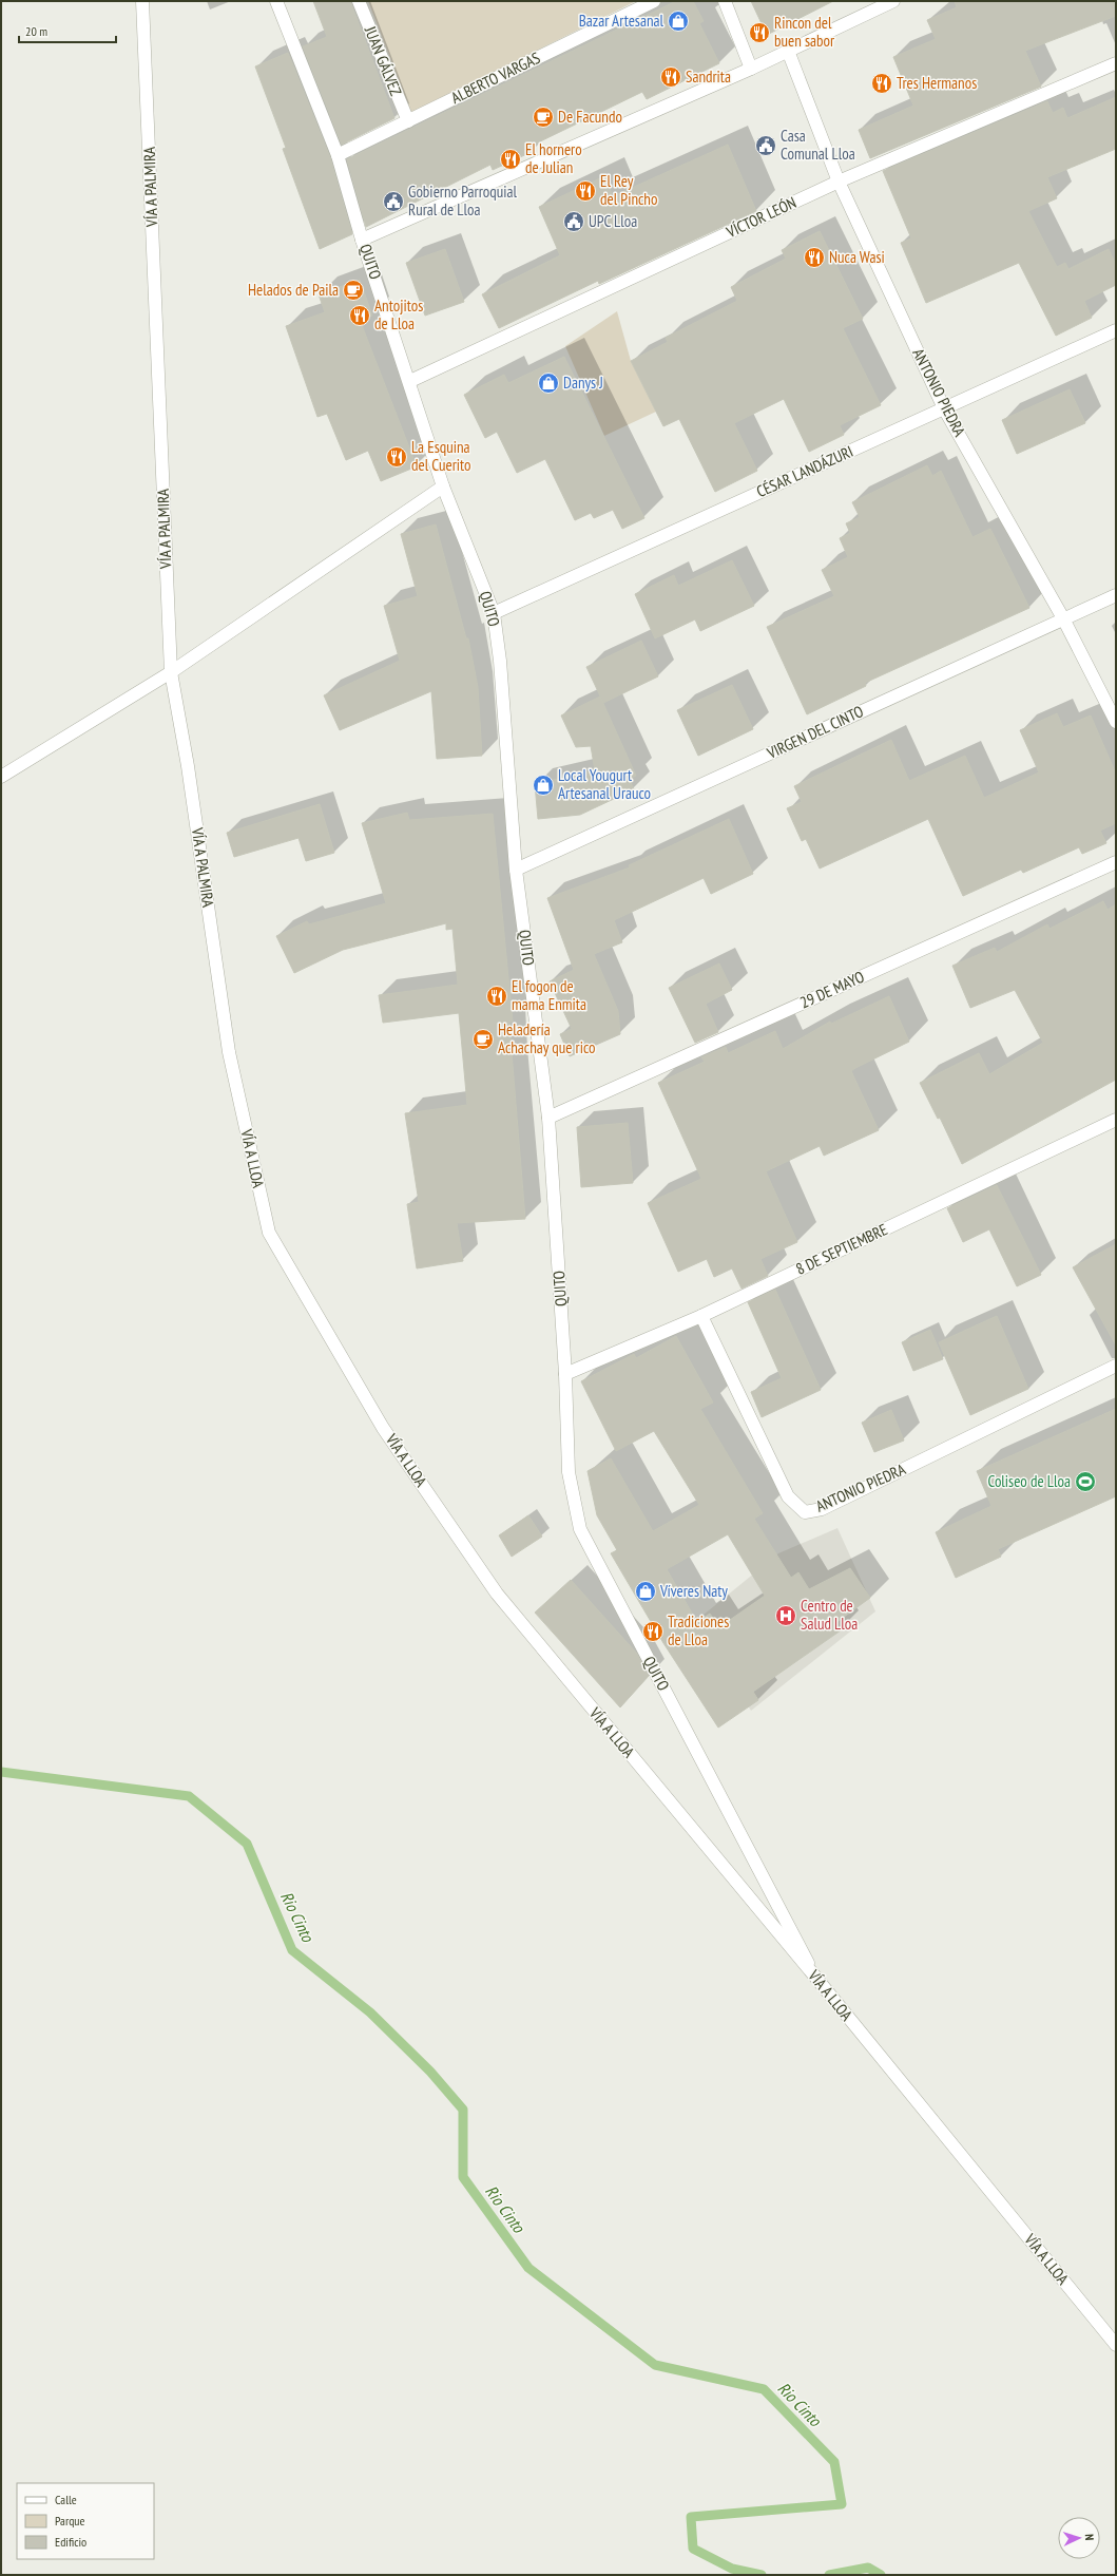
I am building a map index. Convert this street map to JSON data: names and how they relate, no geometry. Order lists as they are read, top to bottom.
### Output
{
  "streets": {
    "street": [
      "JUAN GÁLVEZ",
      "ALBERTO VARGAS",
      "VÍA A PALMIRA",
      "VÍCTOR LEÓN",
      "QUITO",
      "ANTONIO PIEDRA",
      "CÉSAR LANDÁZURI",
      "VIRGEN DEL CINTO",
      "29 DE MAYO",
      "VÍA A LLOA",
      "8 DE SEPTIEMBRE"
    ]
  },
  "crossings": [
    ["JUAN GÁLVEZ", "ALBERTO VARGAS"],
    ["ALBERTO VARGAS", "QUITO"],
    ["VÍA A PALMIRA", "VÍA A LLOA"],
    ["VÍCTOR LEÓN", "QUITO"],
    ["VÍCTOR LEÓN", "ANTONIO PIEDRA"],
    ["QUITO", "CÉSAR LANDÁZURI"],
    ["QUITO", "VIRGEN DEL CINTO"],
    ["QUITO", "29 DE MAYO"],
    ["QUITO", "VÍA A LLOA"],
    ["QUITO", "8 DE SEPTIEMBRE"],
    ["ANTONIO PIEDRA", "CÉSAR LANDÁZURI"],
    ["ANTONIO PIEDRA", "VIRGEN DEL CINTO"],
    ["ANTONIO PIEDRA", "8 DE SEPTIEMBRE"]
  ],
  "water": ["Rio Cinto"],
  "places": {
    "shop": [
      "Bazar Artesanal",
      "Danys J",
      "Local Yougurt Artesanal Urauco",
      "Víveres Naty"
    ],
    "restaurant": [
      "Rincon del buen sabor",
      "Sandrita",
      "Tres Hermanos",
      "El hornero de Julian",
      "El Rey del Pincho",
      "Nuca Wasi",
      "Antojitos de Lloa",
      "La Esquina del Cuerito",
      "El fogon de mama Enmita",
      "Tradiciones de Lloa"
    ],
    "cafe": ["De Facundo", "Helados de Paila", "Heladería Achachay que rico"],
    "public building": ["Casa Comunal Lloa", "Gobierno Parroquial Rural de Lloa", "UPC Lloa"],
    "sports": ["Coliseo de Lloa"],
    "hospital": ["Centro de Salud Lloa"]
  },
  "legend": ["Calle", "Parque", "Edificio"],
  "scale_bar": "20 m",
  "north": "right"
}
